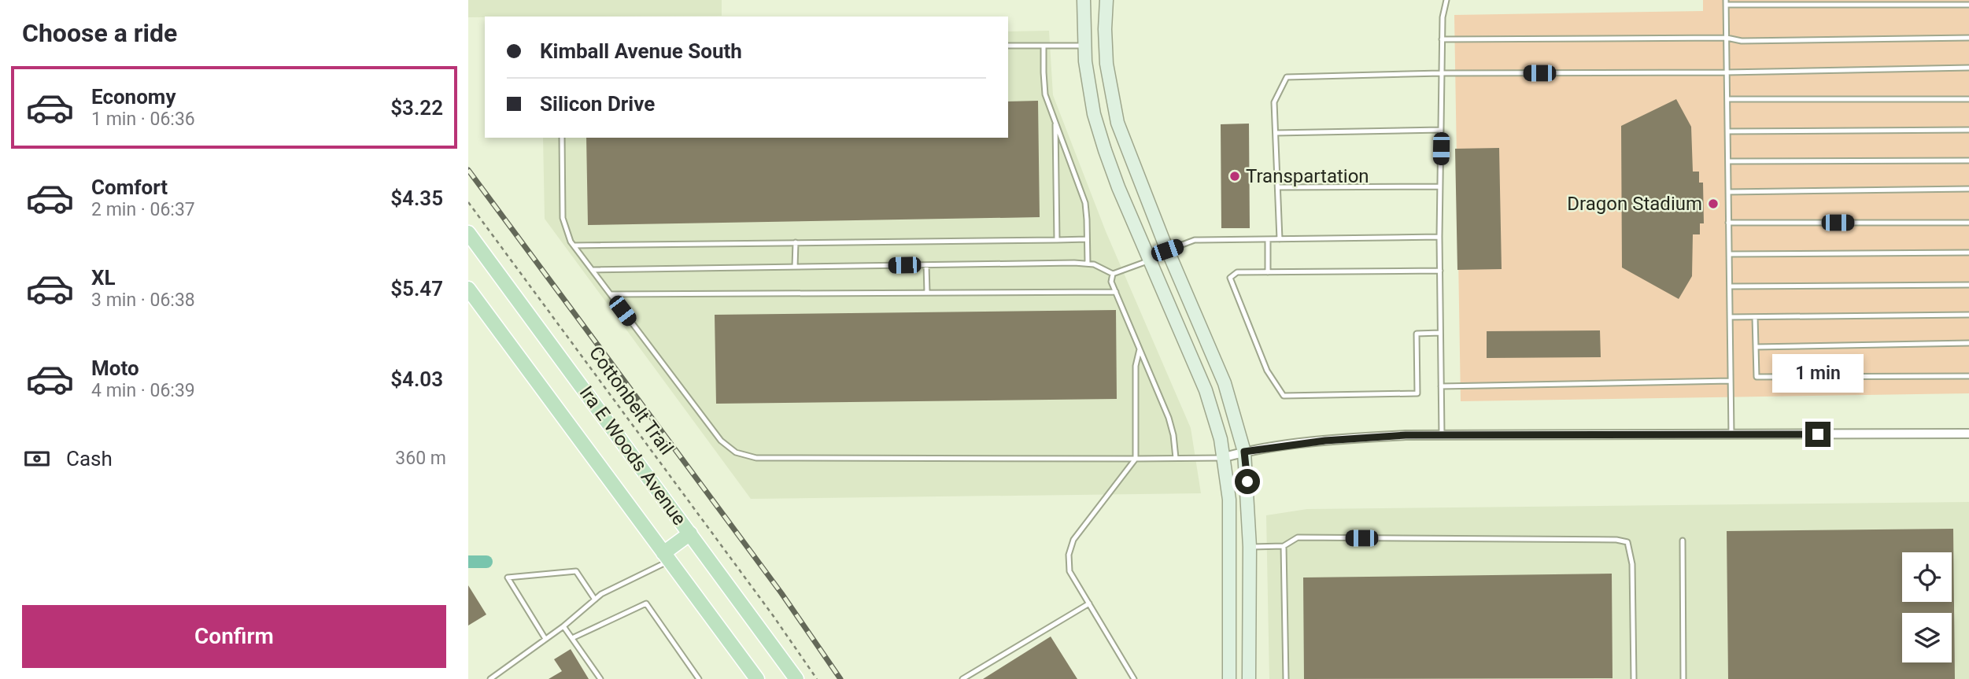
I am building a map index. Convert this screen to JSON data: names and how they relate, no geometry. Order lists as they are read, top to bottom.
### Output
{
  "streets": {
    "main road": ["Ira E Woods Avenue"],
    "path": ["Cottonbelt Trail"]
  },
  "places": ["Transpartation", "Dragon Stadium"],
  "page": {
    "heading": "Choose a ride",
    "banner": ["Kimball Avenue South", "Silicon Drive"],
    "list": [
      {
        "name": "Economy",
        "note": "1 min · 06:36",
        "value": "$3.22"
      },
      {
        "name": "Comfort",
        "note": "2 min · 06:37",
        "value": "$4.35"
      },
      {
        "name": "XL",
        "note": "3 min · 06:38",
        "value": "$5.47"
      },
      {
        "name": "Moto",
        "note": "4 min · 06:39",
        "value": "$4.03"
      }
    ],
    "bubble": "1 min",
    "pay": ["Cash", "360 m"],
    "buttons": "Confirm"
  }
}
